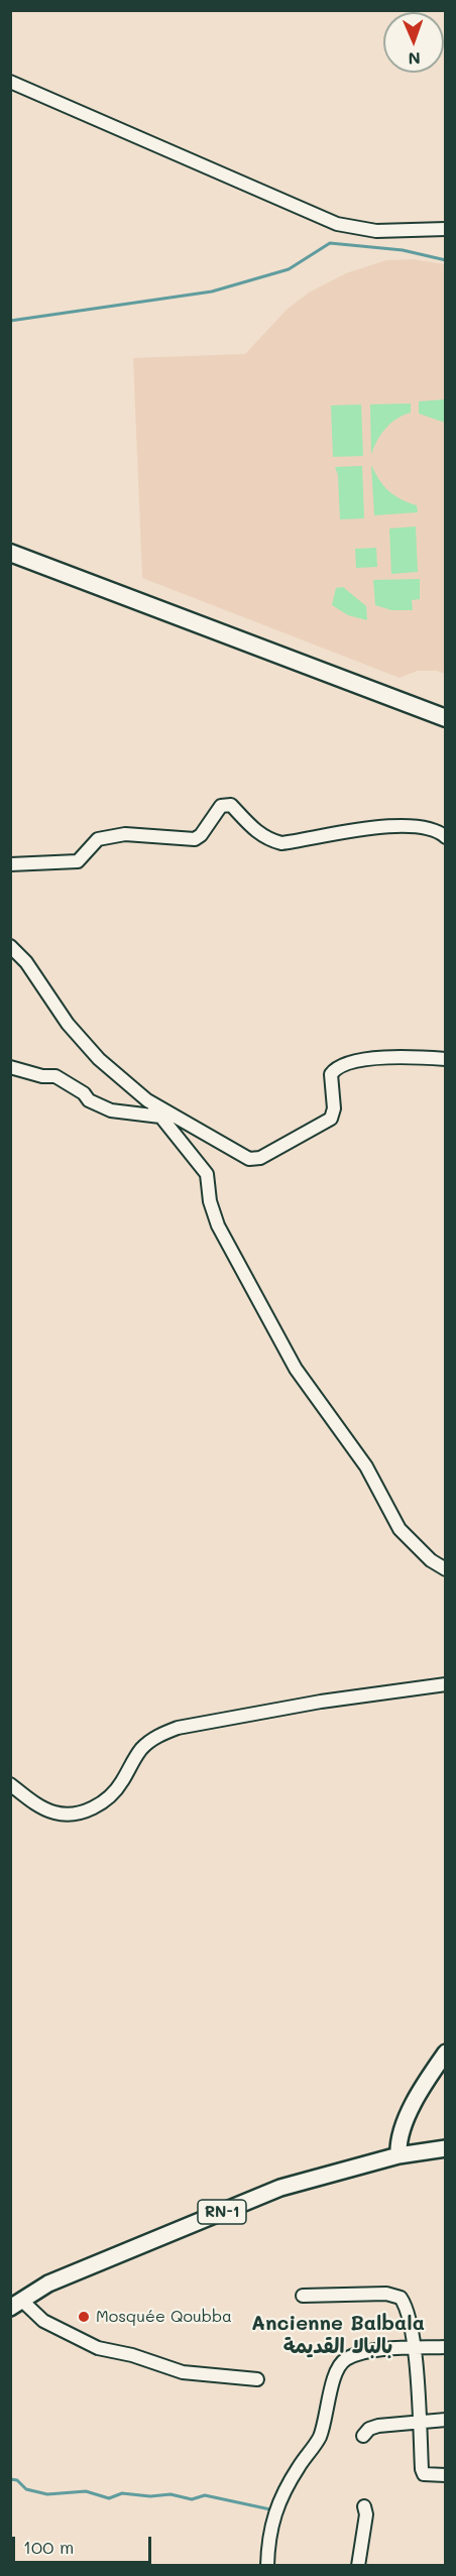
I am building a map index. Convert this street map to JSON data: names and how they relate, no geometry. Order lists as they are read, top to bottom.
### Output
{
  "streets": {
    "main road": ["RN-1"]
  },
  "districts": ["Ancienne Balbala بالبالا القديمة"],
  "places": ["Mosquée Qoubba"],
  "scale_bar": "100 m",
  "north": "bottom"
}
